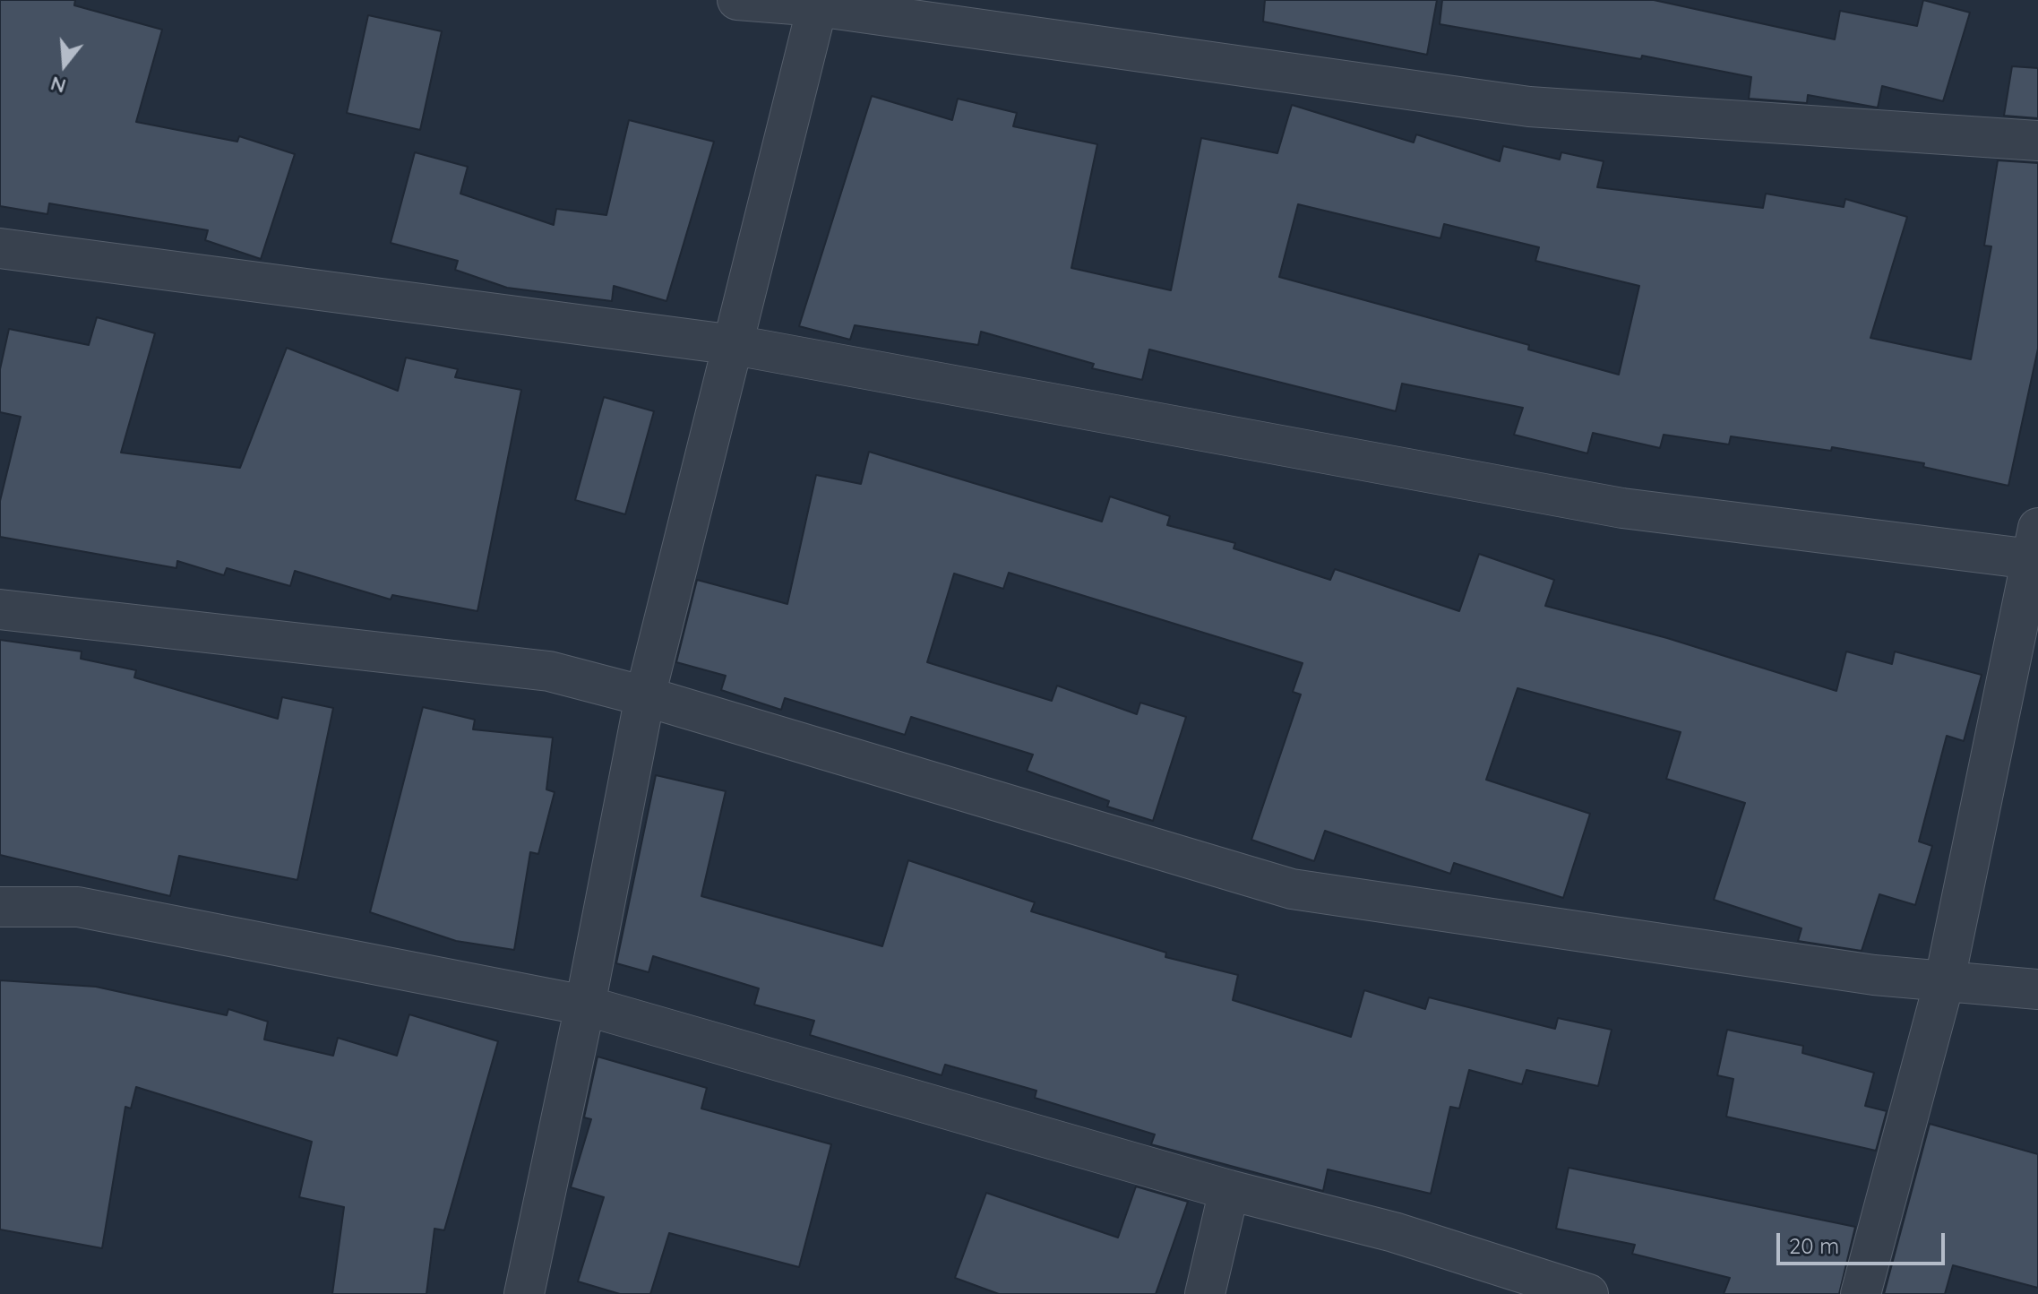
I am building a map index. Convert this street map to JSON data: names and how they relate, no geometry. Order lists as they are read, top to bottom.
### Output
{
  "scale_bar": "20 m",
  "north": "bottom"
}
